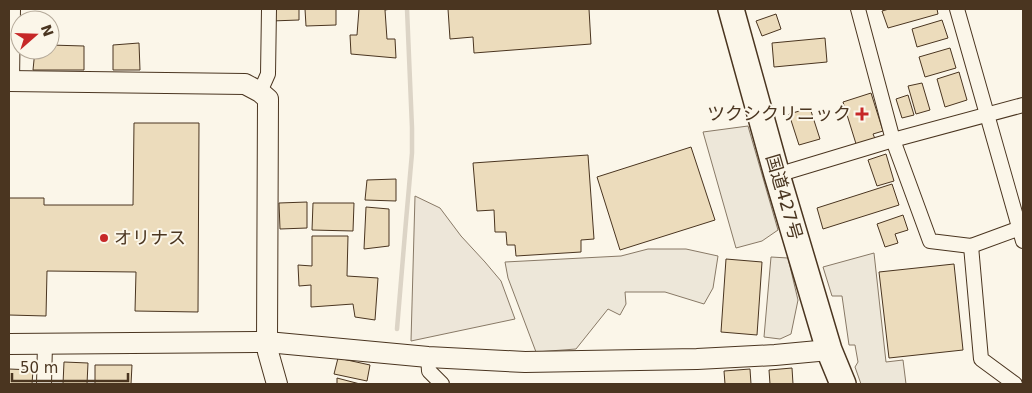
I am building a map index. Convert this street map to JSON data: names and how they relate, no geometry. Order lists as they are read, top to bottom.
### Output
{
  "streets": {
    "highway": ["国道427号"]
  },
  "places": {
    "health": ["ツクシクリニック"],
    "other": ["オリナス"]
  },
  "scale_bar": "50 m",
  "north": "right"
}
